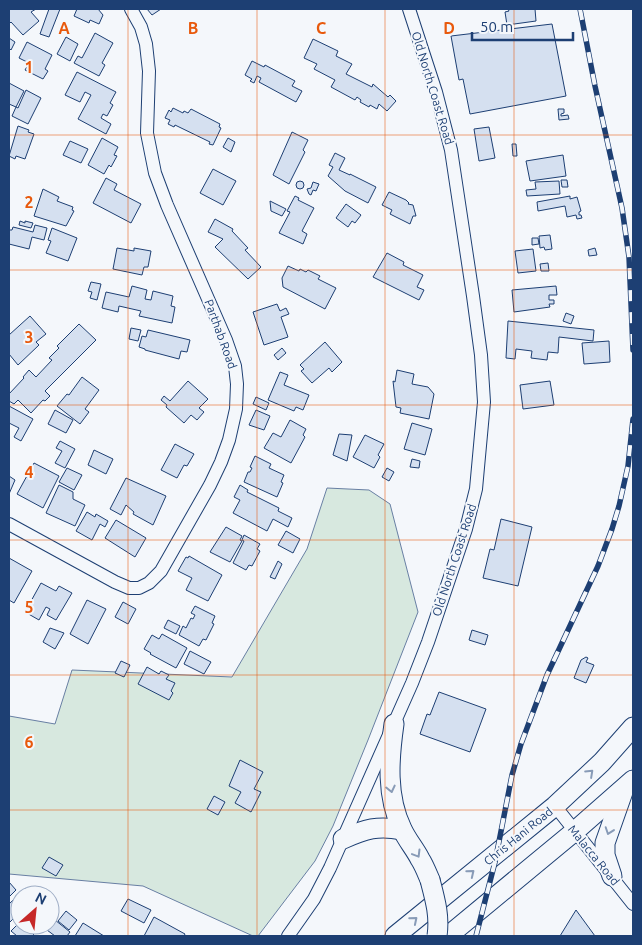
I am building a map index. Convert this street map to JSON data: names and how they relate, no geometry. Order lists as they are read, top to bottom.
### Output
{
  "streets": {
    "main road": ["Chris Hani Road"],
    "street": ["Old North Coast Road", "Parthab Road", "Malacca Road"]
  },
  "crossings": [
    ["Chris Hani Road", "Malacca Road"]
  ],
  "scale_bar": "50 m",
  "north": "top right",
  "grid": {
    "columns": [
      "A",
      "B",
      "C",
      "D"
    ],
    "rows": [
      "1",
      "2",
      "3",
      "4",
      "5",
      "6"
    ]
  }
}
